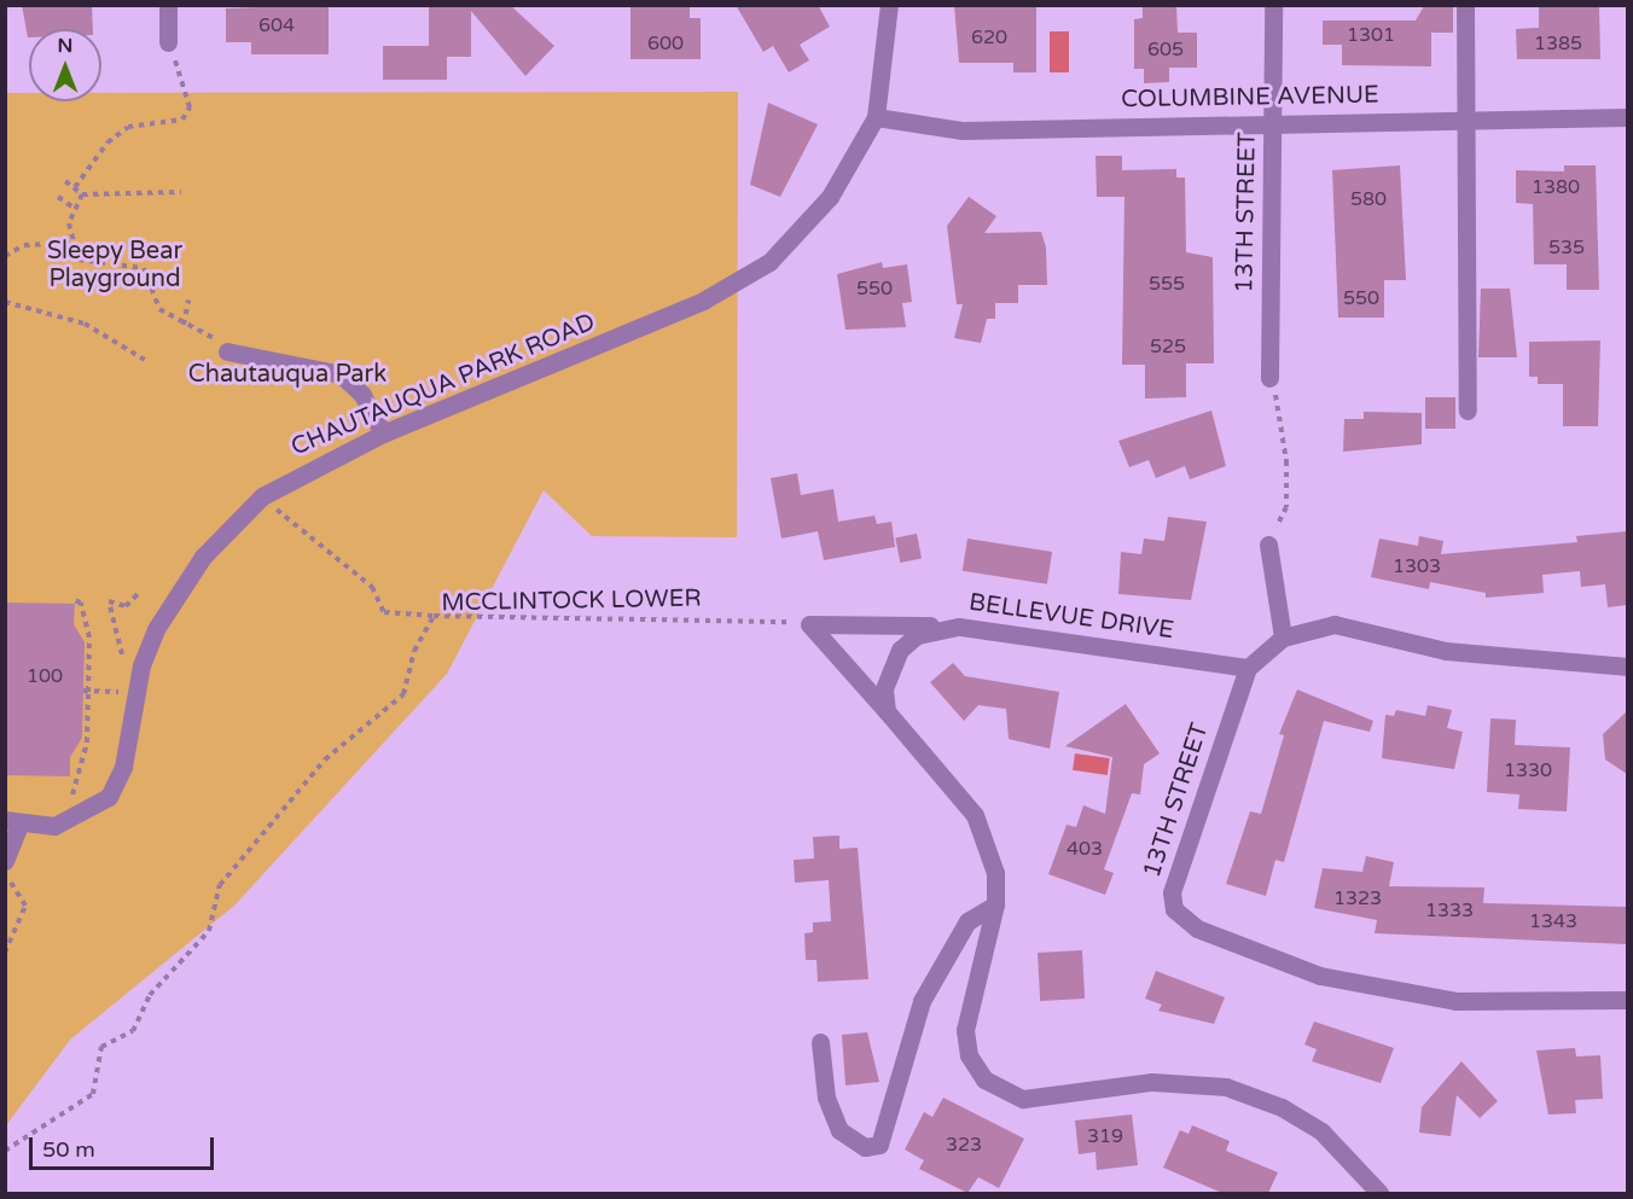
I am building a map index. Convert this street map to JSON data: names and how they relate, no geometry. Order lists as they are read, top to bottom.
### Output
{
  "streets": {
    "street": [
      "COLUMBINE AVENUE",
      "13TH STREET",
      "CHAUTAUQUA PARK ROAD",
      "BELLEVUE DRIVE"
    ],
    "path": ["MCCLINTOCK LOWER"]
  },
  "crossings": [
    ["COLUMBINE AVENUE", "13TH STREET"],
    ["COLUMBINE AVENUE", "CHAUTAUQUA PARK ROAD"],
    ["13TH STREET", "BELLEVUE DRIVE"]
  ],
  "parks": ["Sleepy Bear Playground", "Chautauqua Park"],
  "house_numbers": [
    "604",
    "1301",
    "620",
    "600",
    "1385",
    "605",
    "1380",
    "580",
    "535",
    "555",
    "550",
    "550",
    "525",
    "1303",
    "100",
    "1330",
    "403",
    "1323",
    "1333",
    "1343",
    "319",
    "323"
  ],
  "scale_bar": "50 m",
  "north": "top"
}
